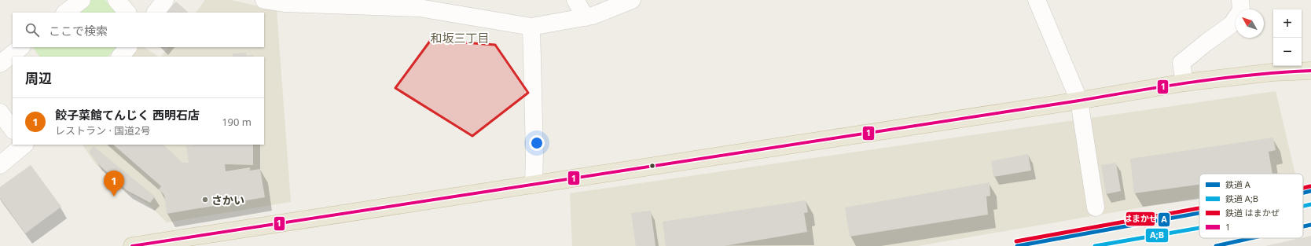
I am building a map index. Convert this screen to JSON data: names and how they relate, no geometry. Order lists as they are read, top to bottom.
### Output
{
  "districts": ["和坂三丁目"],
  "places": ["さかい"],
  "lines": [
    "transit line 1",
    "rail line はまかぜ",
    "rail line A",
    "rail line A;B"
  ],
  "legend": [
    "鉄道 A",
    "鉄道 A;B",
    "鉄道 はまかぜ",
    "1"
  ],
  "north": "top left",
  "page": {
    "map_buttons": ["+", "−"],
    "search": "ここで検索",
    "heading": "周辺",
    "list": [
      {
        "mark": "1",
        "name": "餃子菜館てんじく 西明石店",
        "note": "レストラン · 国道2号",
        "value": "190 m"
      }
    ],
    "pins": "1"
  }
}
